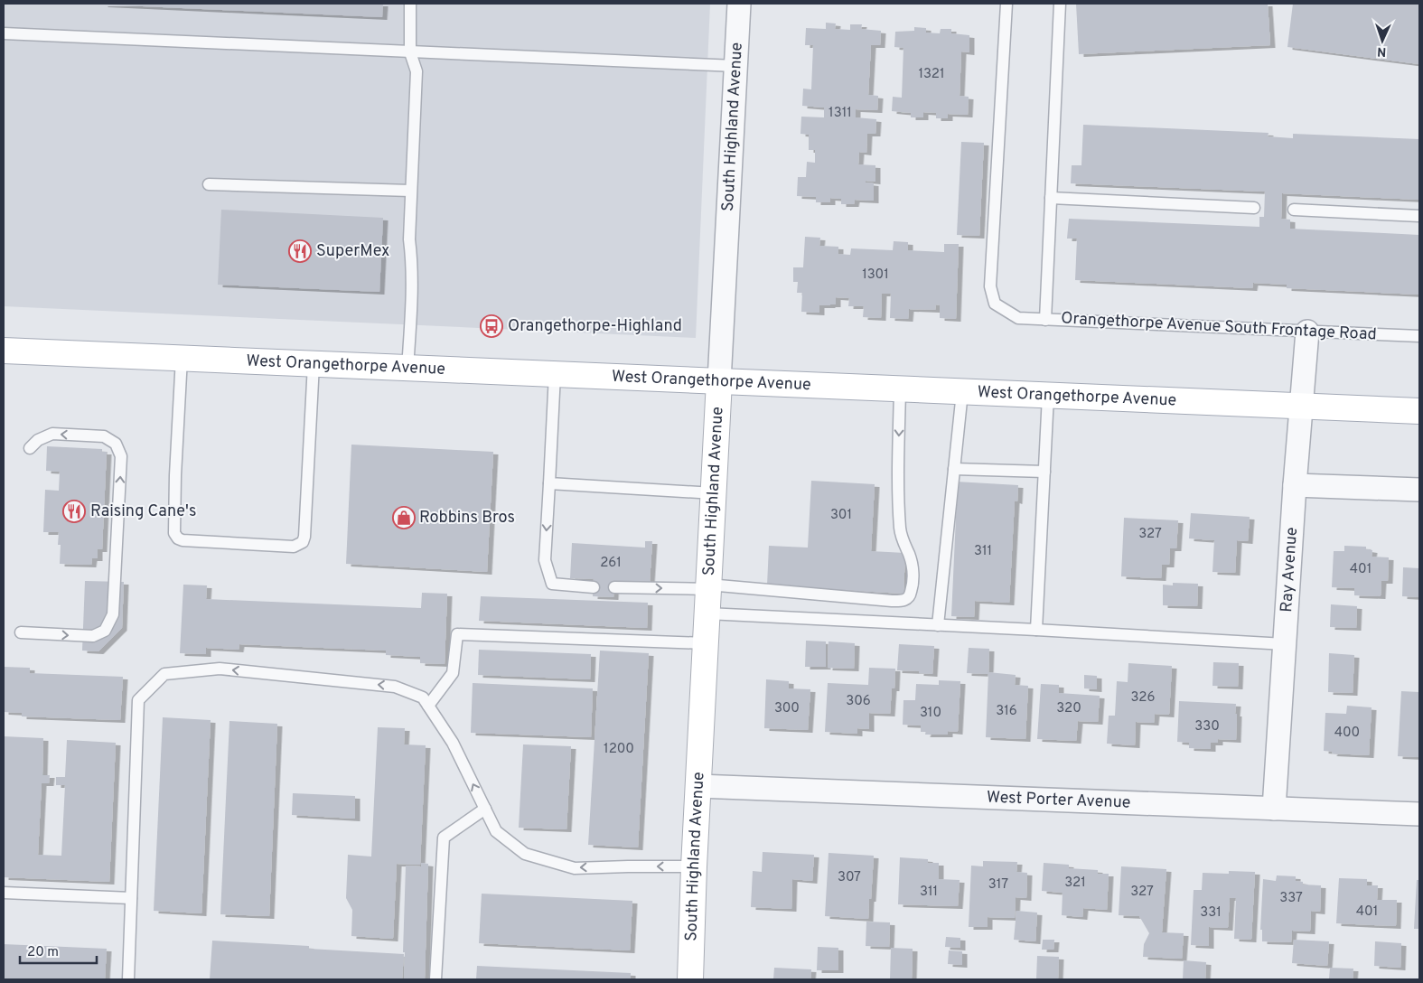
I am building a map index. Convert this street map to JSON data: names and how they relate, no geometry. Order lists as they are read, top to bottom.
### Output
{
  "streets": {
    "main road": ["South Highland Avenue", "West Orangethorpe Avenue"],
    "street": ["Ray Avenue", "West Porter Avenue"],
    "lane": ["Orangethorpe Avenue South Frontage Road"]
  },
  "crossings": [
    ["South Highland Avenue", "West Orangethorpe Avenue"],
    ["South Highland Avenue", "West Porter Avenue"],
    ["Orangethorpe Avenue South Frontage Road", "Ray Avenue"],
    ["West Orangethorpe Avenue", "Ray Avenue"],
    ["Ray Avenue", "West Porter Avenue"]
  ],
  "places": {
    "restaurant": ["SuperMex", "Raising Cane's"],
    "bus stop": ["Orangethorpe-Highland"],
    "shop": ["Robbins Bros"]
  },
  "house_numbers": [
    "1321",
    "1311",
    "1301",
    "301",
    "327",
    "311",
    "261",
    "401",
    "326",
    "306",
    "300",
    "320",
    "316",
    "310",
    "330",
    "400",
    "1200",
    "307",
    "321",
    "317",
    "311",
    "327",
    "337",
    "401",
    "331"
  ],
  "scale_bar": "20 m",
  "north": "bottom"
}
